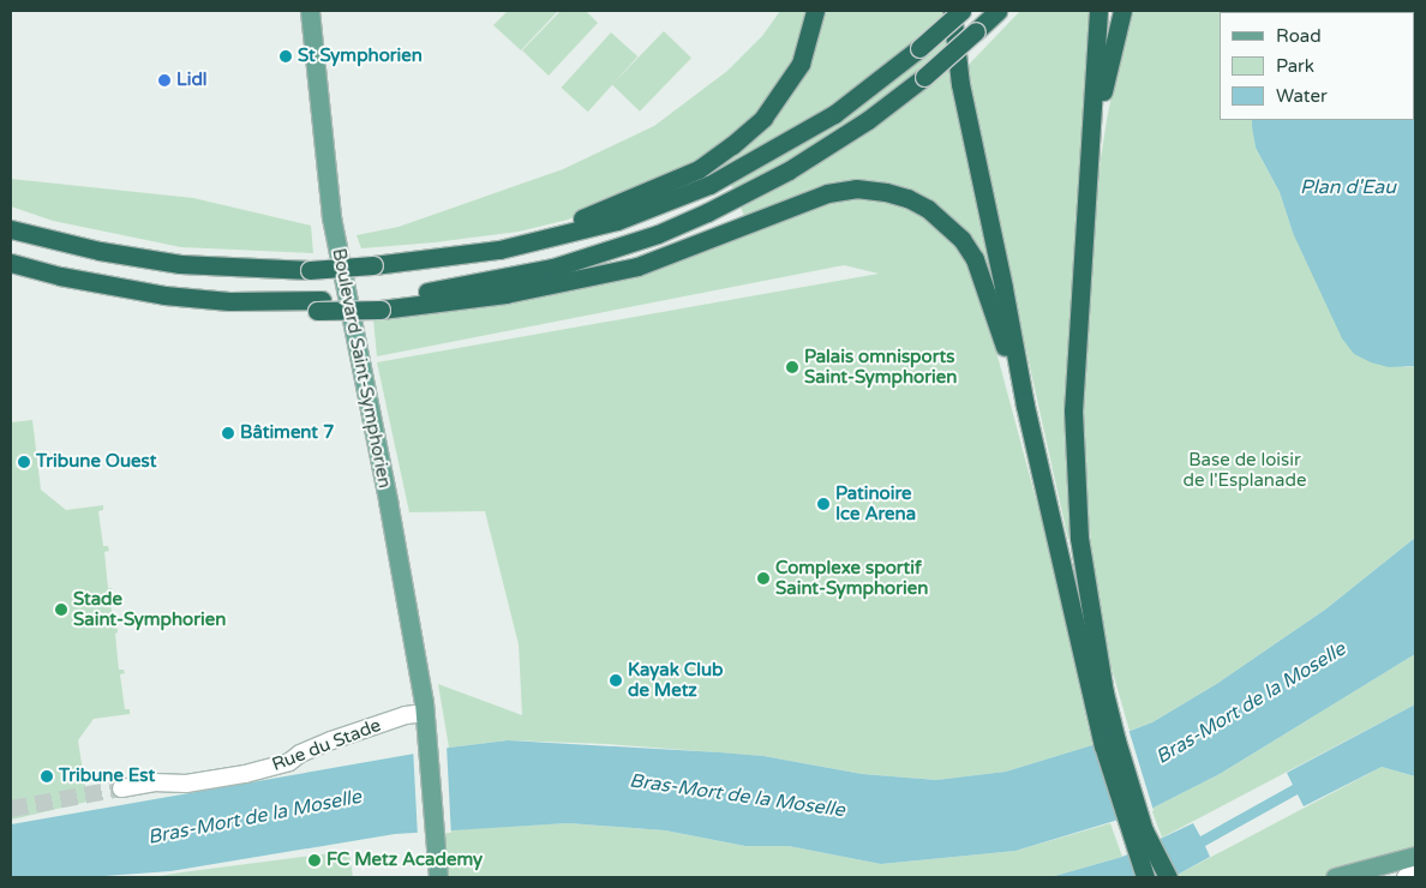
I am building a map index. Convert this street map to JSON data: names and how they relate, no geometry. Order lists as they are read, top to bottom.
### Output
{
  "streets": {
    "main road": ["Boulevard Saint-Symphorien"],
    "street": ["Rue du Stade"]
  },
  "crossings": [
    ["Boulevard Saint-Symphorien", "Rue du Stade"]
  ],
  "water": ["Plan d'Eau", "Bras-Mort de la Moselle"],
  "parks": ["Base de loisir de l'Esplanade"],
  "places": [
    "St Symphorien",
    "Lidl",
    "Palais omnisports Saint-Symphorien",
    "Bâtiment 7",
    "Tribune Ouest",
    "Patinoire Ice Arena",
    "Complexe sportif Saint-Symphorien",
    "Stade Saint-Symphorien",
    "Kayak Club de Metz",
    "Tribune Est",
    "FC Metz Academy"
  ],
  "legend": ["Road", "Park", "Water"]
}
